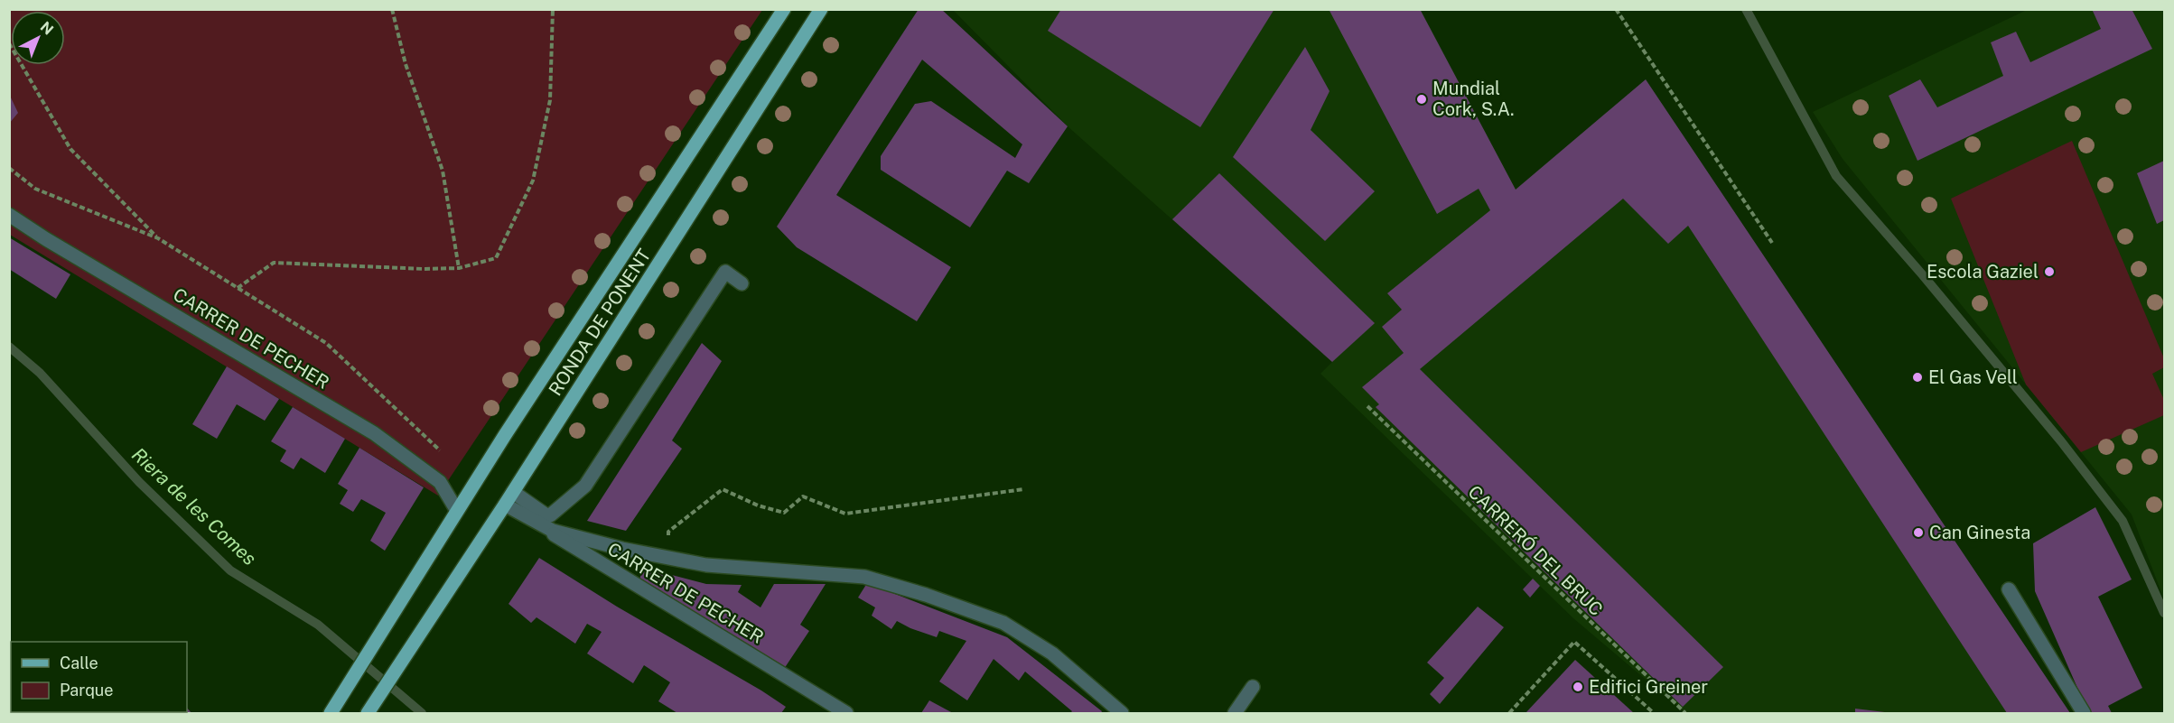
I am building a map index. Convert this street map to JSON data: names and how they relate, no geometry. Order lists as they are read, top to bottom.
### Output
{
  "streets": {
    "main road": ["RONDA DE PONENT"],
    "street": ["CARRER DE PECHER"],
    "path": ["CARRERÓ DEL BRUC"]
  },
  "crossings": [
    ["RONDA DE PONENT", "CARRER DE PECHER"]
  ],
  "water": ["Riera de les Comes"],
  "places": [
    "Mundial Cork, S.A.",
    "Escola Gaziel",
    "El Gas Vell",
    "Can Ginesta",
    "Edifici Greiner"
  ],
  "legend": ["Calle", "Parque"],
  "north": "top right"
}
